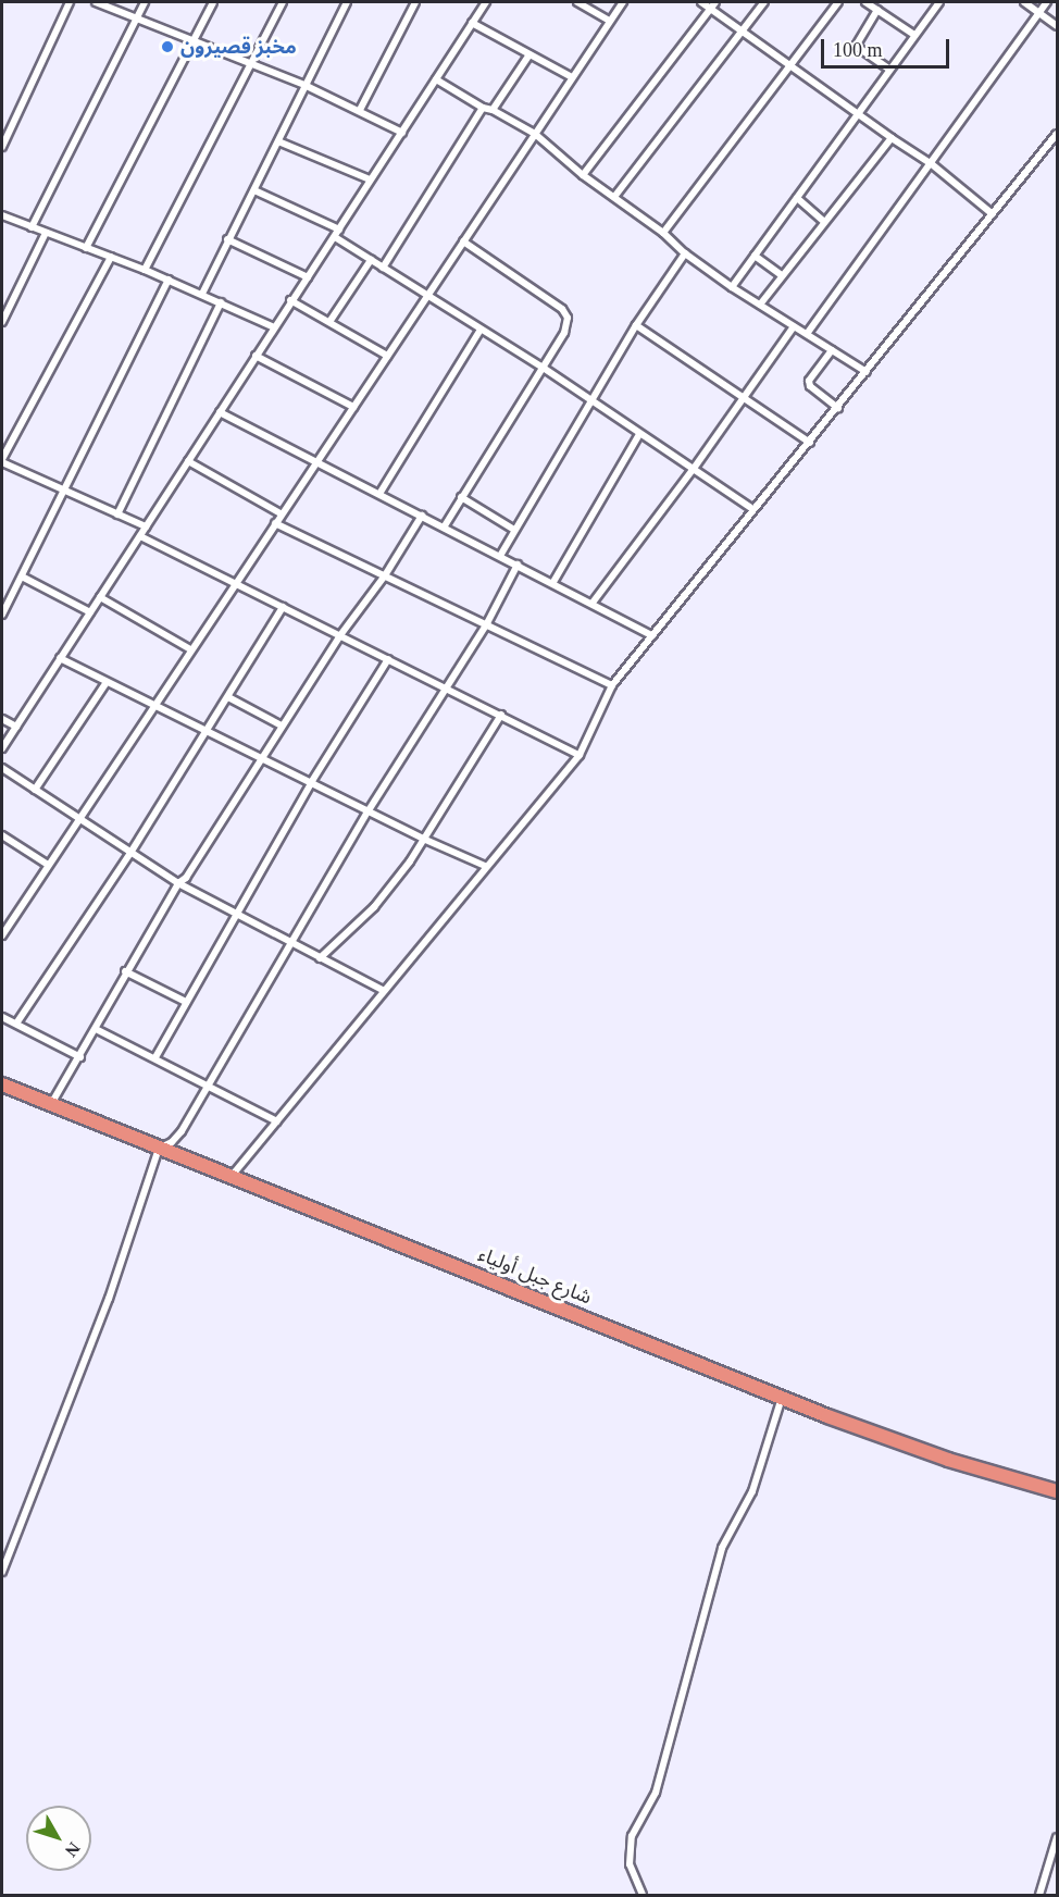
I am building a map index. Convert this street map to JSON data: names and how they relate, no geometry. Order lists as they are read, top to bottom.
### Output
{
  "streets": {
    "highway": ["شارع جبل أولياء"]
  },
  "places": ["مخبز قصيرون"],
  "scale_bar": "100 m",
  "north": "bottom right"
}
